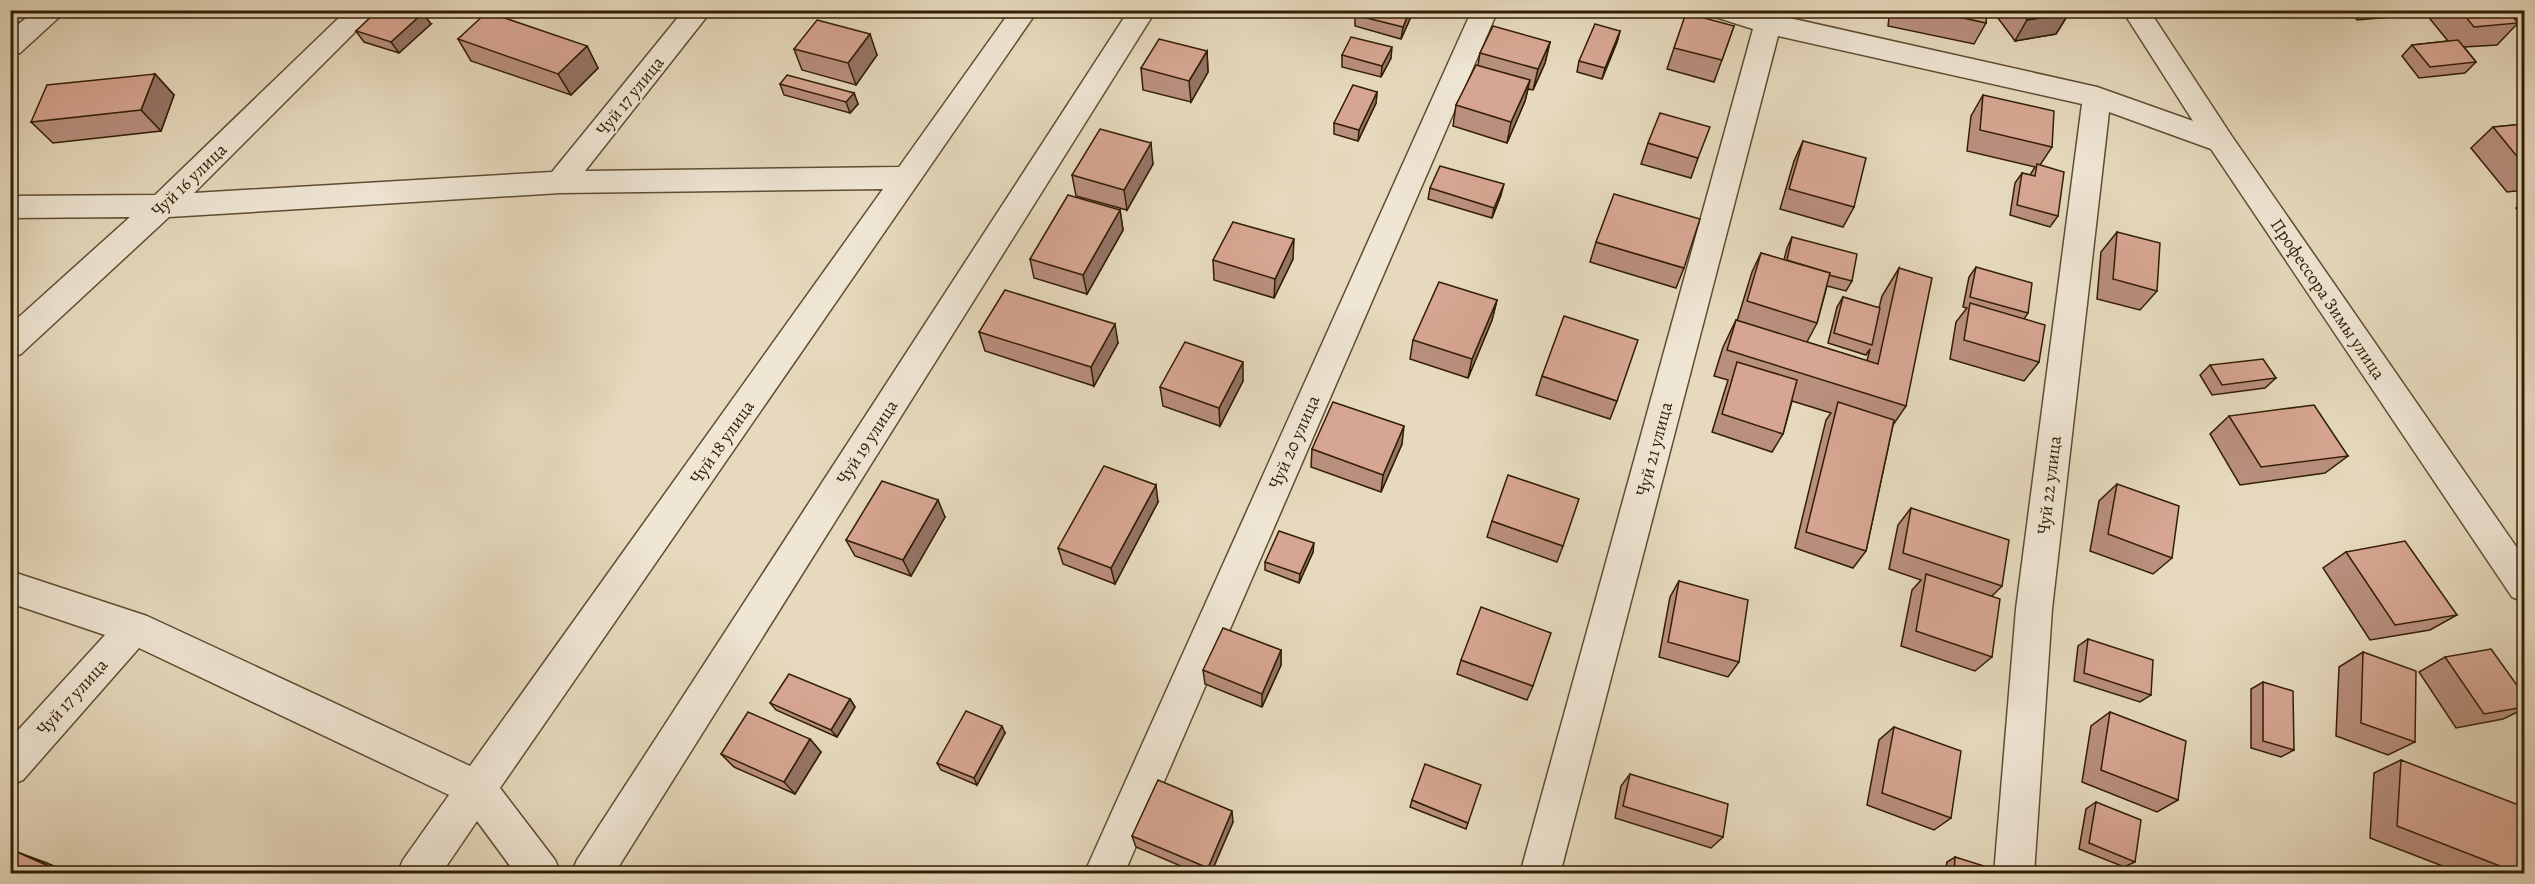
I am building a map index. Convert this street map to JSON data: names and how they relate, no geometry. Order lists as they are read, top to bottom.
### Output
{
  "streets": {
    "street": [
      "Чуй 17 улица",
      "Чуй 16 улица",
      "Профессора Зимы улица",
      "Чуй 18 улица",
      "Чуй 19 улица",
      "Чуй 20 улица",
      "Чуй 21 улица",
      "Чуй 22 улица"
    ]
  }
}
